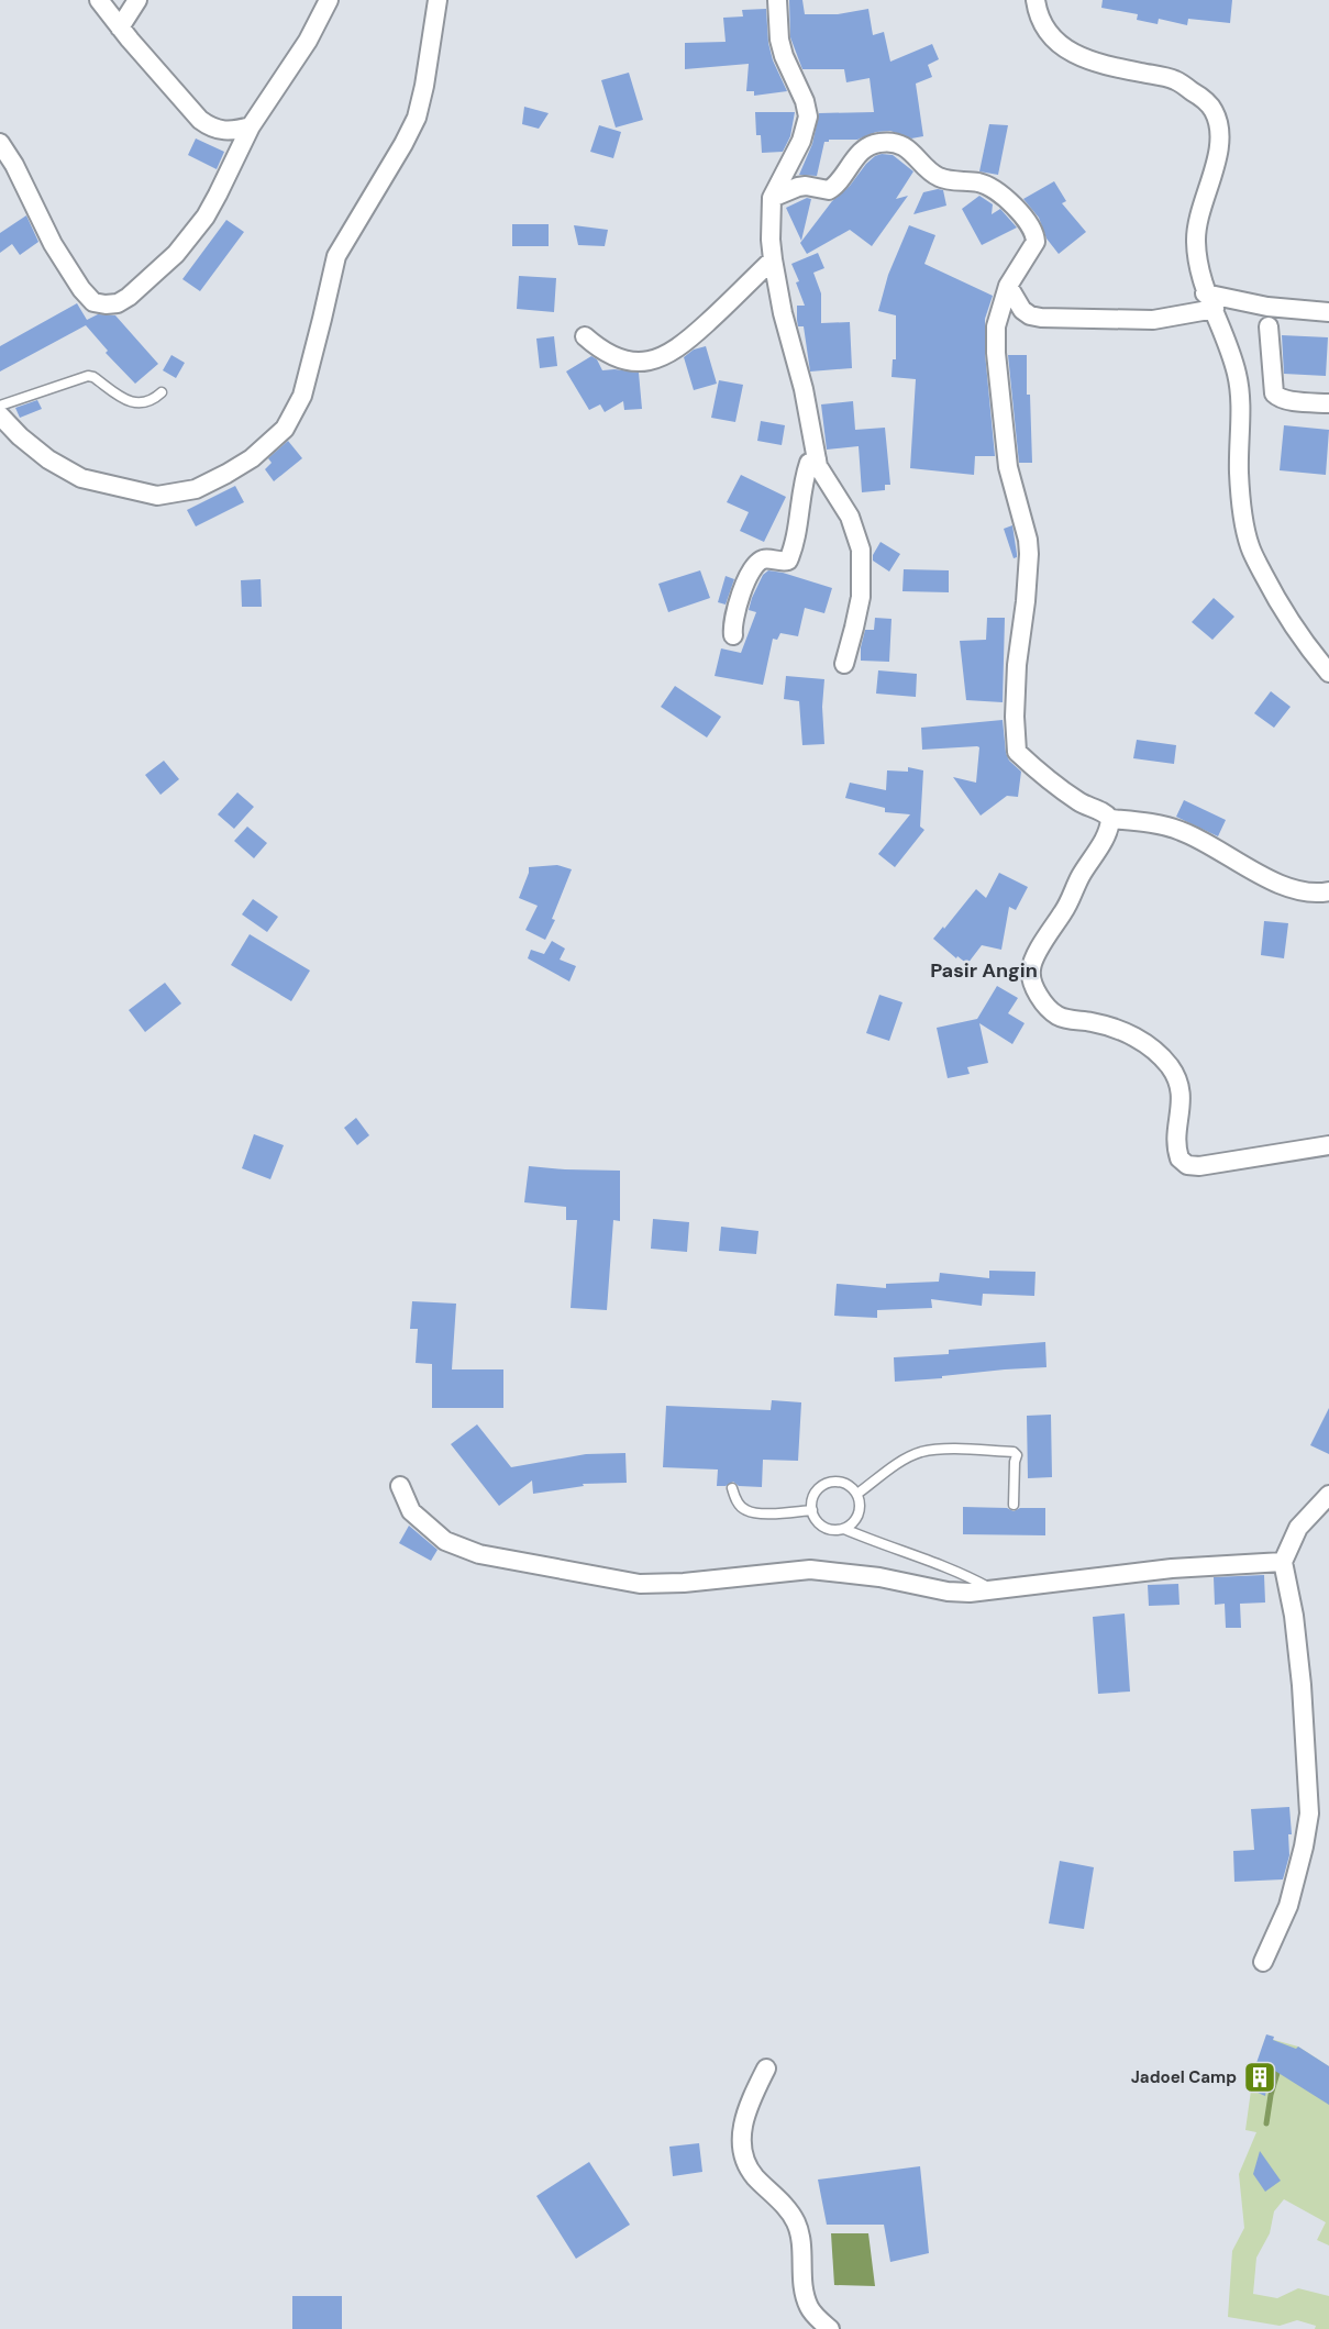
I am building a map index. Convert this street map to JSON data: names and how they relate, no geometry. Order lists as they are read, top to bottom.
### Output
{
  "districts": ["Pasir Angin"],
  "places": {
    "building": ["Jadoel Camp"]
  }
}
